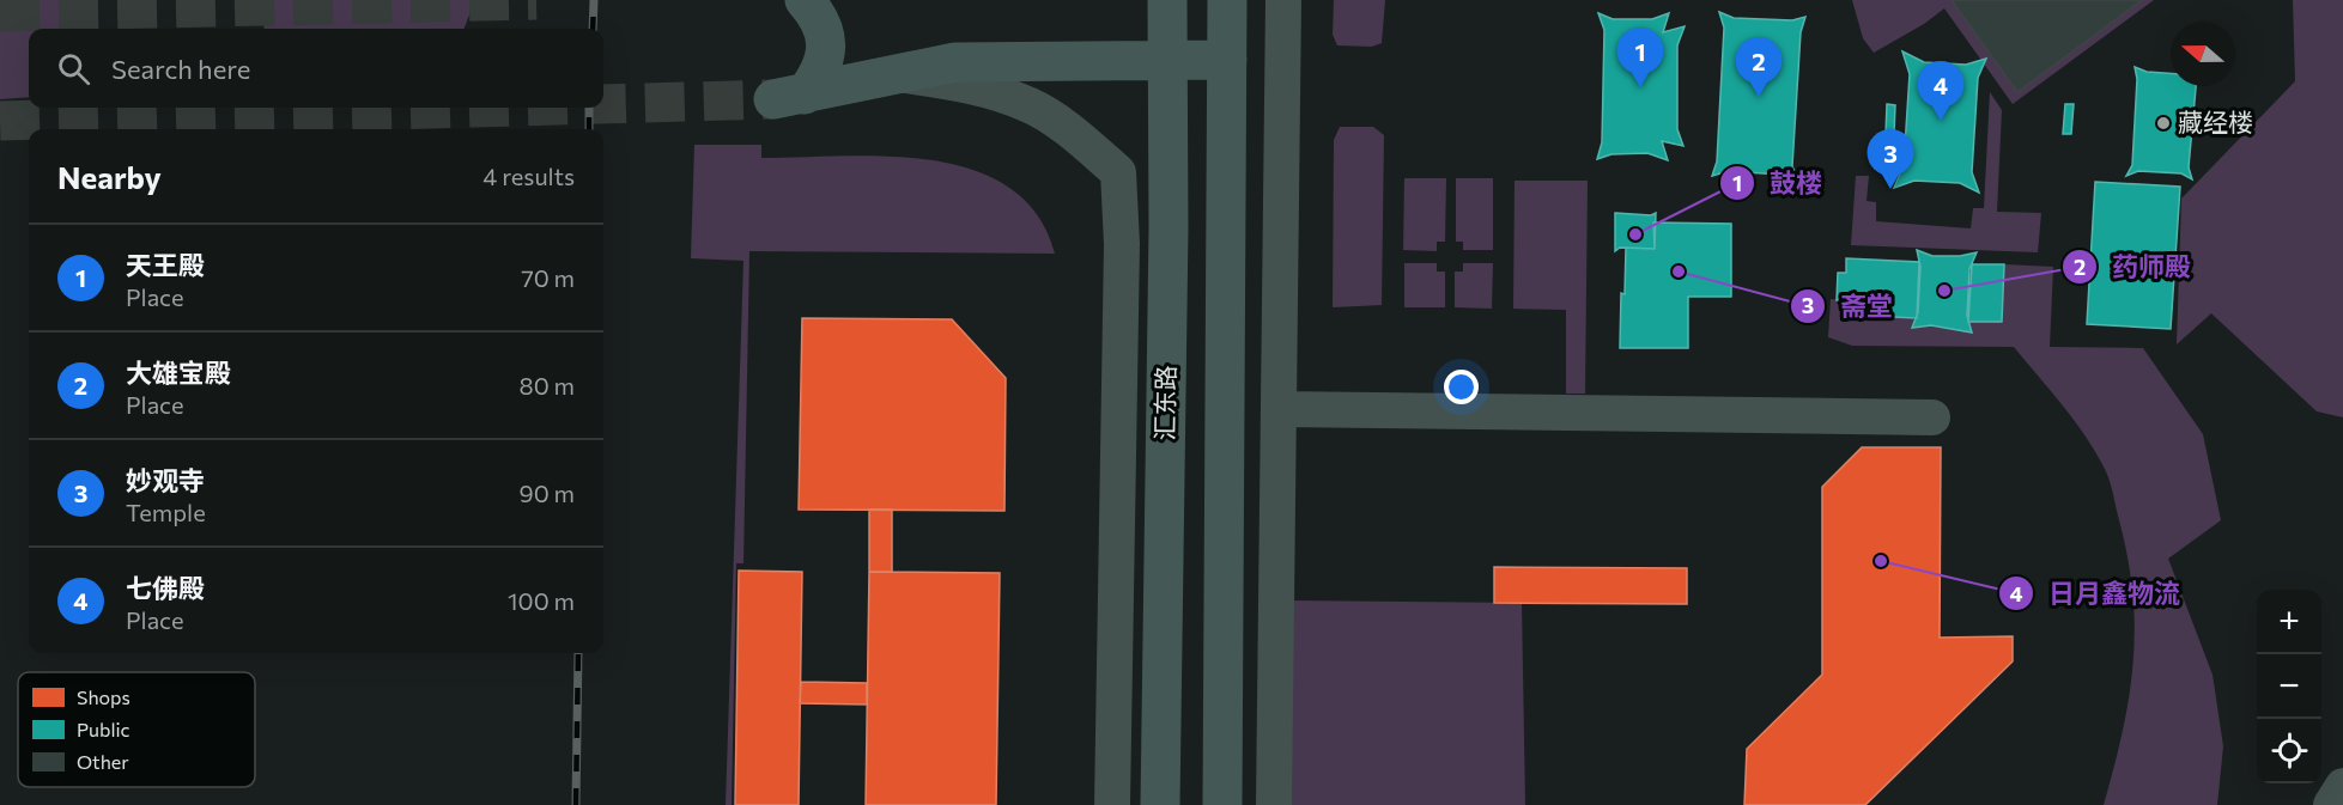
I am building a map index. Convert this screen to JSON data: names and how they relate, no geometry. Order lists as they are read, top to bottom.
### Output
{
  "streets": {
    "main road": ["汇东路"]
  },
  "places": [
    "藏经楼",
    "鼓楼",
    "斋堂",
    "药师殿",
    "日月鑫物流"
  ],
  "legend": ["Shops", "Public", "Other"],
  "north": "left",
  "page": {
    "pins": [
      "1",
      "2",
      "4",
      "3"
    ],
    "search": "Search here",
    "heading": ["Nearby", "4 results"],
    "list": [
      {
        "mark": "1",
        "name": "天王殿",
        "note": "Place",
        "value": "70 m"
      },
      {
        "mark": "2",
        "name": "大雄宝殿",
        "note": "Place",
        "value": "80 m"
      },
      {
        "mark": "3",
        "name": "妙观寺",
        "note": "Temple",
        "value": "90 m"
      },
      {
        "mark": "4",
        "name": "七佛殿",
        "note": "Place",
        "value": "100 m"
      }
    ],
    "map_buttons": ["+", "−"]
  }
}
